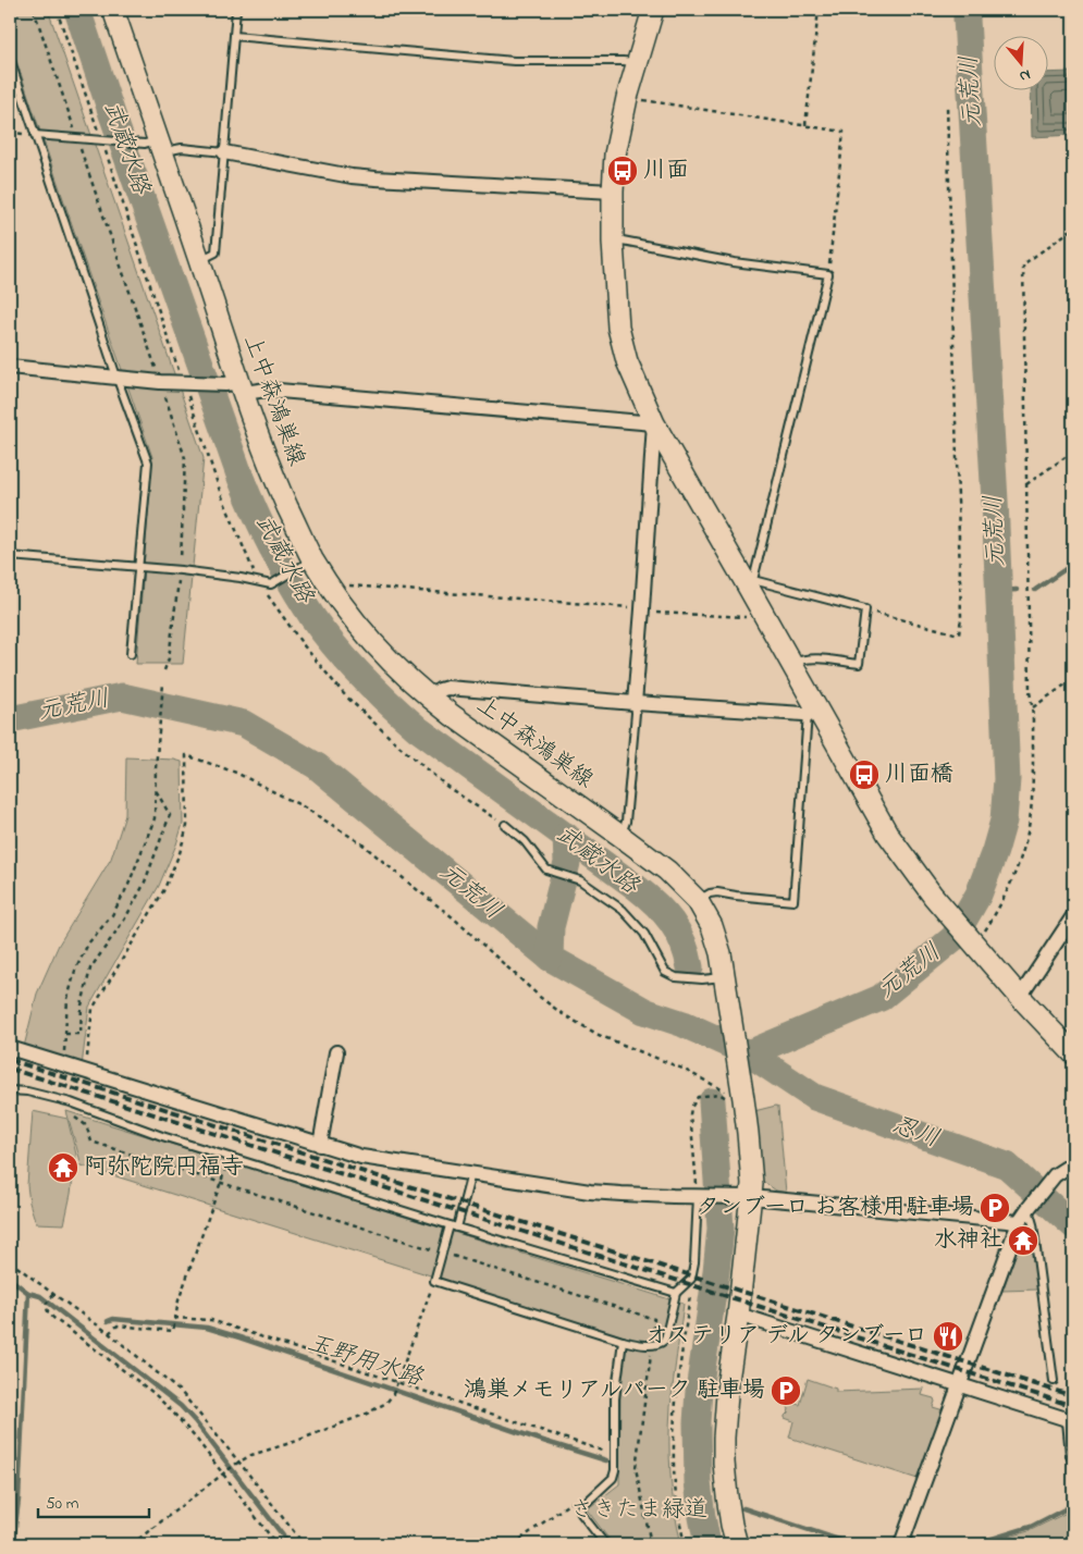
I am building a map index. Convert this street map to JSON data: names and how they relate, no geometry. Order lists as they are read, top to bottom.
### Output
{
  "streets": {
    "main road": ["上中森鴻巣線"]
  },
  "water": [
    "元荒川",
    "武蔵水路",
    "忍川",
    "玉野用水路"
  ],
  "parks": ["さきたま緑道"],
  "places": {
    "bus stop": ["川面", "川面橋"],
    "temple": ["阿弥陀院円福寺", "水神社"],
    "parking": ["タンブーロ お客様用駐車場", "鴻巣メモリアルパーク 駐車場"],
    "restaurant": ["オステリア デル タンブーロ"]
  },
  "scale_bar": "50 m",
  "north": "bottom"
}
